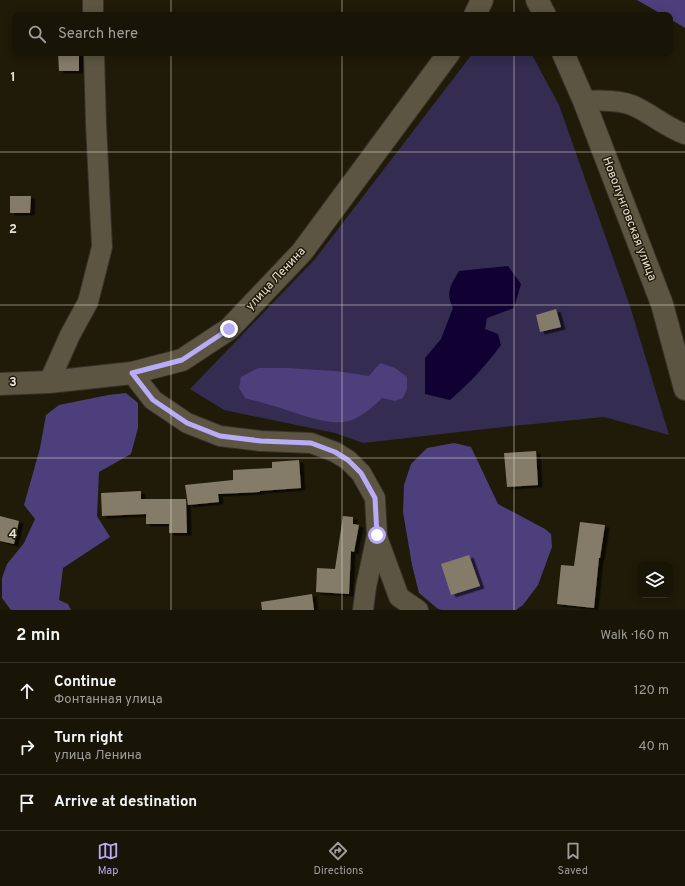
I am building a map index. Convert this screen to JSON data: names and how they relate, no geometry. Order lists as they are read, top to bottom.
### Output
{
  "streets": {
    "street": ["Новолунговская улица", "улица Ленина"]
  },
  "page": {
    "search": "Search here",
    "heading": ["2 min", "Walk · 160 m"],
    "list": [
      ["Continue", "Фонтанная улица", "120 m"],
      ["Turn right", "улица Ленина", "40 m"],
      "Arrive at destination"
    ],
    "nav": ["Map", "Directions", "Saved"]
  },
  "grid": {
    "rows": [
      "1",
      "2",
      "3",
      "4"
    ]
  }
}
